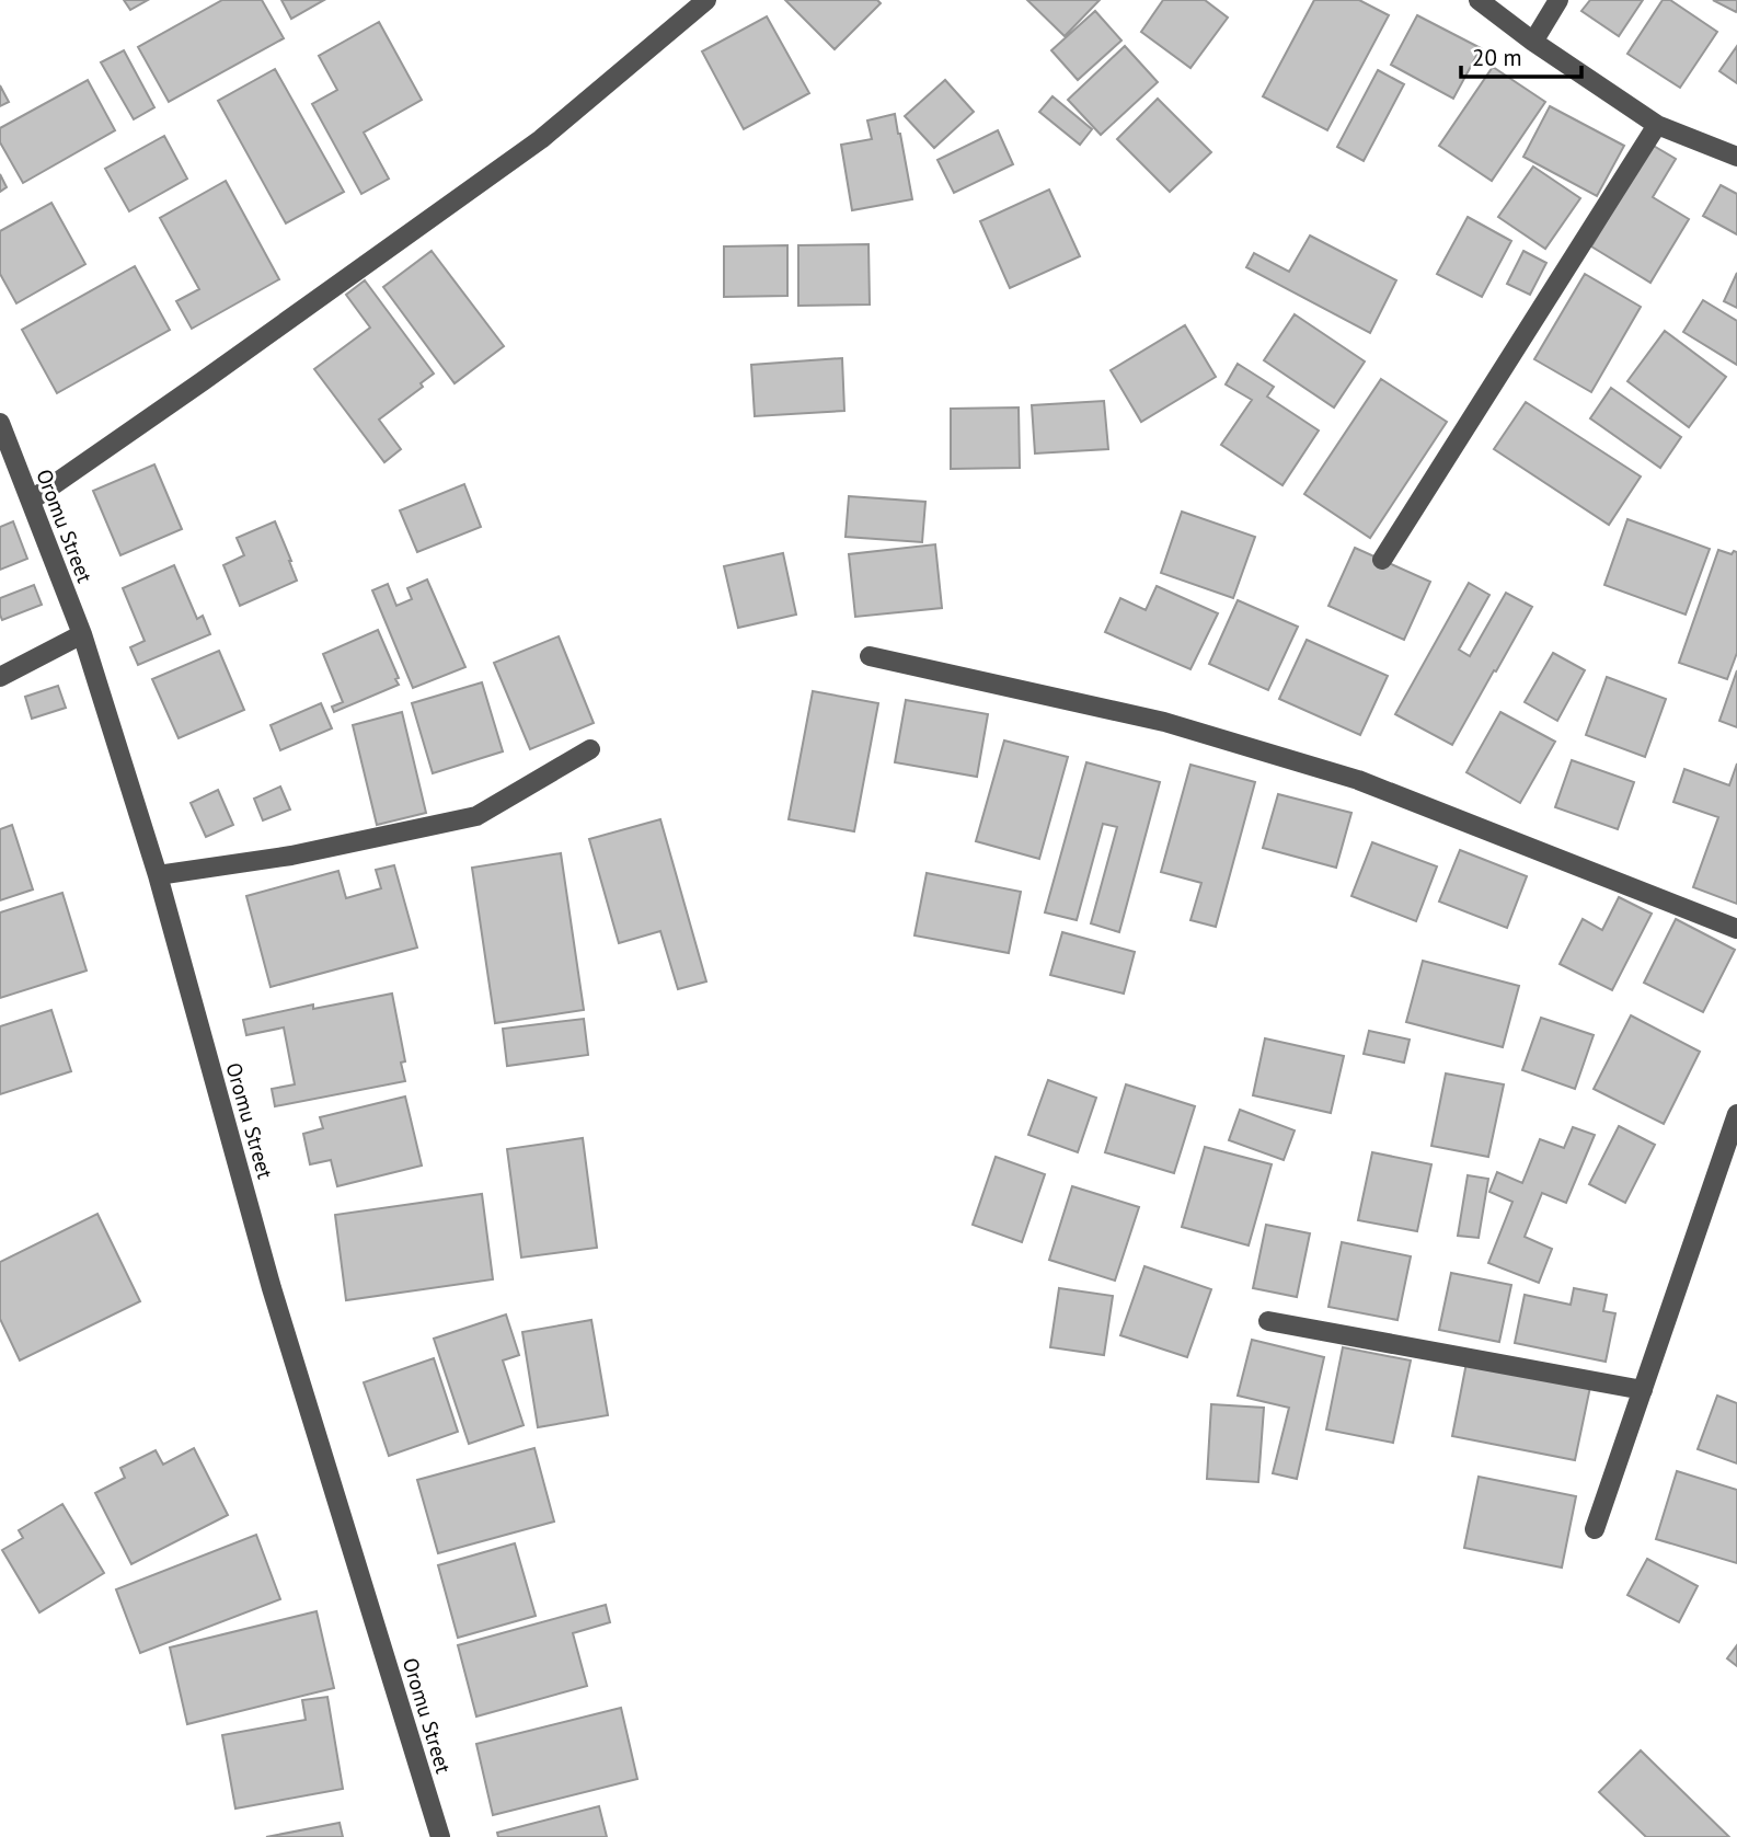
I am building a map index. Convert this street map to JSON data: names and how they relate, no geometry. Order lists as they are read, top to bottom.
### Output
{
  "streets": {
    "street": ["Oromu Street"]
  },
  "scale_bar": "20 m"
}
